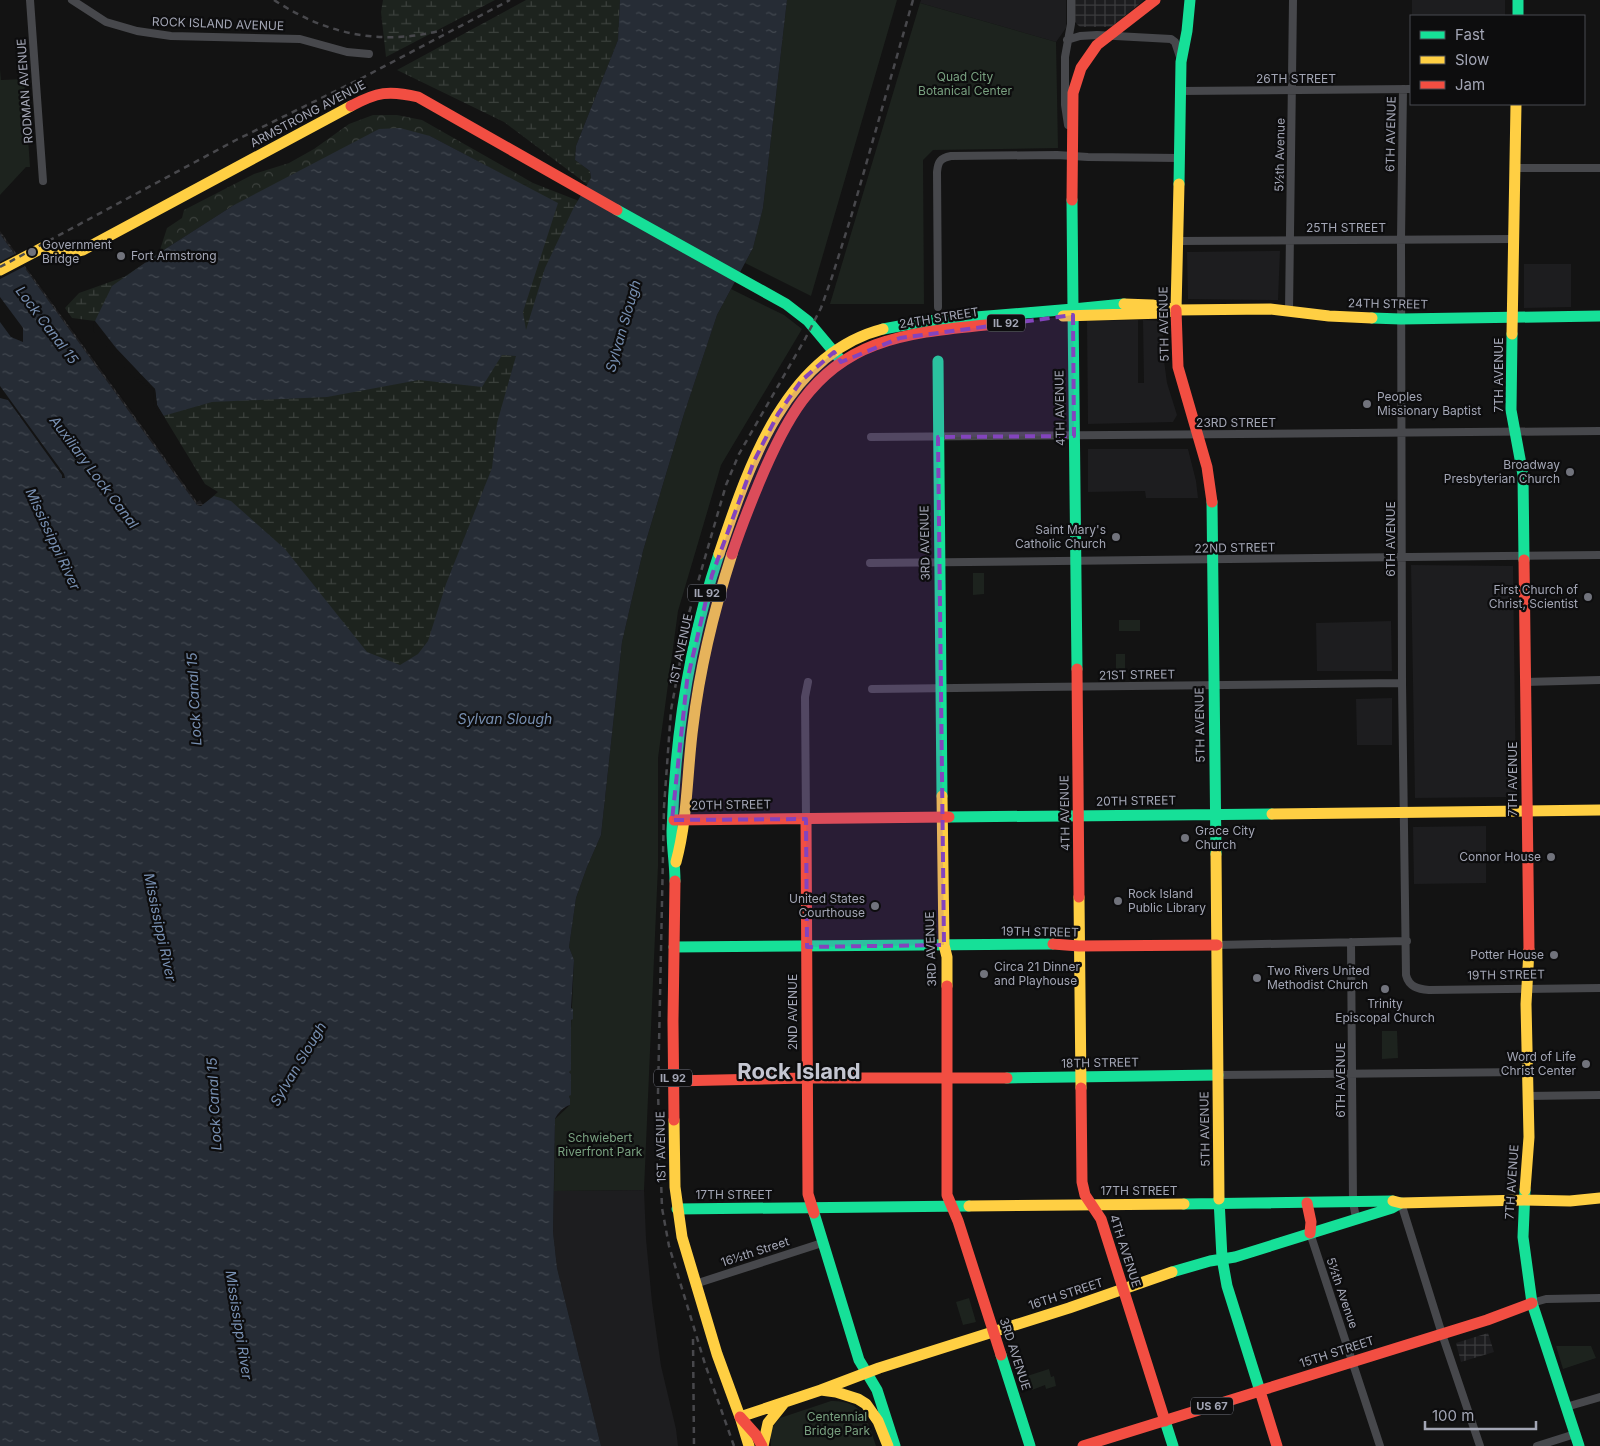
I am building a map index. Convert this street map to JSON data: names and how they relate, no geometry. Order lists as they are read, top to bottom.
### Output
{
  "streets": {
    "main road": [
      "ARMSTRONG AVENUE",
      "24TH STREET",
      "IL 92",
      "5TH AVENUE",
      "7TH AVENUE",
      "4TH AVENUE",
      "3RD AVENUE",
      "1ST AVENUE",
      "20TH STREET",
      "19TH STREET",
      "2ND AVENUE",
      "18TH STREET",
      "17TH STREET",
      "16TH STREET",
      "15TH STREET",
      "US 67"
    ],
    "street": [
      "ROCK ISLAND AVENUE",
      "26TH STREET",
      "RODMAN AVENUE",
      "6TH AVENUE",
      "5½th Avenue",
      "25TH STREET",
      "23RD STREET",
      "22ND STREET",
      "21ST STREET",
      "16½th Street"
    ]
  },
  "crossings": [
    ["26TH STREET", "6TH AVENUE"],
    ["26TH STREET", "5½th Avenue"],
    ["26TH STREET", "5TH AVENUE"],
    ["ARMSTRONG AVENUE", "24TH STREET"],
    ["ARMSTRONG AVENUE", "1ST AVENUE"],
    ["6TH AVENUE", "25TH STREET"],
    ["6TH AVENUE", "24TH STREET"],
    ["6TH AVENUE", "23RD STREET"],
    ["6TH AVENUE", "22ND STREET"],
    ["6TH AVENUE", "21ST STREET"],
    ["6TH AVENUE", "20TH STREET"],
    ["6TH AVENUE", "19TH STREET"],
    ["6TH AVENUE", "18TH STREET"],
    ["6TH AVENUE", "17TH STREET"],
    ["6TH AVENUE", "16TH STREET"],
    ["5½th Avenue", "25TH STREET"],
    ["5½th Avenue", "24TH STREET"],
    ["5½th Avenue", "16TH STREET"],
    ["5½th Avenue", "15TH STREET"],
    ["25TH STREET", "5TH AVENUE"],
    ["25TH STREET", "7TH AVENUE"],
    ["24TH STREET", "5TH AVENUE"],
    ["24TH STREET", "7TH AVENUE"],
    ["24TH STREET", "4TH AVENUE"],
    ["24TH STREET", "1ST AVENUE"],
    ["5TH AVENUE", "23RD STREET"],
    ["5TH AVENUE", "22ND STREET"],
    ["5TH AVENUE", "21ST STREET"],
    ["5TH AVENUE", "20TH STREET"],
    ["5TH AVENUE", "19TH STREET"],
    ["5TH AVENUE", "18TH STREET"],
    ["5TH AVENUE", "17TH STREET"],
    ["5TH AVENUE", "16TH STREET"],
    ["5TH AVENUE", "15TH STREET"],
    ["7TH AVENUE", "23RD STREET"],
    ["7TH AVENUE", "22ND STREET"],
    ["7TH AVENUE", "20TH STREET"],
    ["7TH AVENUE", "19TH STREET"],
    ["7TH AVENUE", "18TH STREET"],
    ["7TH AVENUE", "17TH STREET"],
    ["7TH AVENUE", "15TH STREET"],
    ["4TH AVENUE", "23RD STREET"],
    ["4TH AVENUE", "22ND STREET"],
    ["4TH AVENUE", "21ST STREET"],
    ["4TH AVENUE", "20TH STREET"],
    ["4TH AVENUE", "19TH STREET"],
    ["4TH AVENUE", "18TH STREET"],
    ["4TH AVENUE", "17TH STREET"],
    ["4TH AVENUE", "16TH STREET"],
    ["4TH AVENUE", "15TH STREET"],
    ["23RD STREET", "3RD AVENUE"],
    ["3RD AVENUE", "22ND STREET"],
    ["3RD AVENUE", "21ST STREET"],
    ["3RD AVENUE", "20TH STREET"],
    ["3RD AVENUE", "19TH STREET"],
    ["3RD AVENUE", "18TH STREET"],
    ["3RD AVENUE", "17TH STREET"],
    ["3RD AVENUE", "16TH STREET"],
    ["1ST AVENUE", "20TH STREET"],
    ["1ST AVENUE", "19TH STREET"],
    ["1ST AVENUE", "18TH STREET"],
    ["1ST AVENUE", "17TH STREET"],
    ["1ST AVENUE", "16½th Street"],
    ["1ST AVENUE", "16TH STREET"],
    ["20TH STREET", "2ND AVENUE"],
    ["19TH STREET", "2ND AVENUE"],
    ["2ND AVENUE", "18TH STREET"],
    ["2ND AVENUE", "17TH STREET"],
    ["2ND AVENUE", "16½th Street"],
    ["2ND AVENUE", "16TH STREET"],
    ["17TH STREET", "16TH STREET"]
  ],
  "districts": ["Rock Island"],
  "water": [
    "Lock Canal 15",
    "Sylvan Slough",
    "Auxiliary Lock Canal",
    "Mississippi River"
  ],
  "parks": ["Quad City Botanical Center", "Schwiebert Riverfront Park", "Centennial Bridge Park"],
  "places": [
    "Government Bridge",
    "Fort Armstrong",
    "Peoples Missionary Baptist",
    "Broadway Presbyterian Church",
    "Saint Mary's Catholic Church",
    "First Church of Christ, Scientist",
    "Grace City Church",
    "Connor House",
    "Rock Island Public Library",
    "United States Courthouse",
    "Potter House",
    "Circa 21 Dinner and Playhouse",
    "Two Rivers United Methodist Church",
    "Trinity Episcopal Church",
    "Word of Life Christ Center"
  ],
  "legend": ["Fast", "Slow", "Jam"],
  "scale_bar": "100 m"
}
